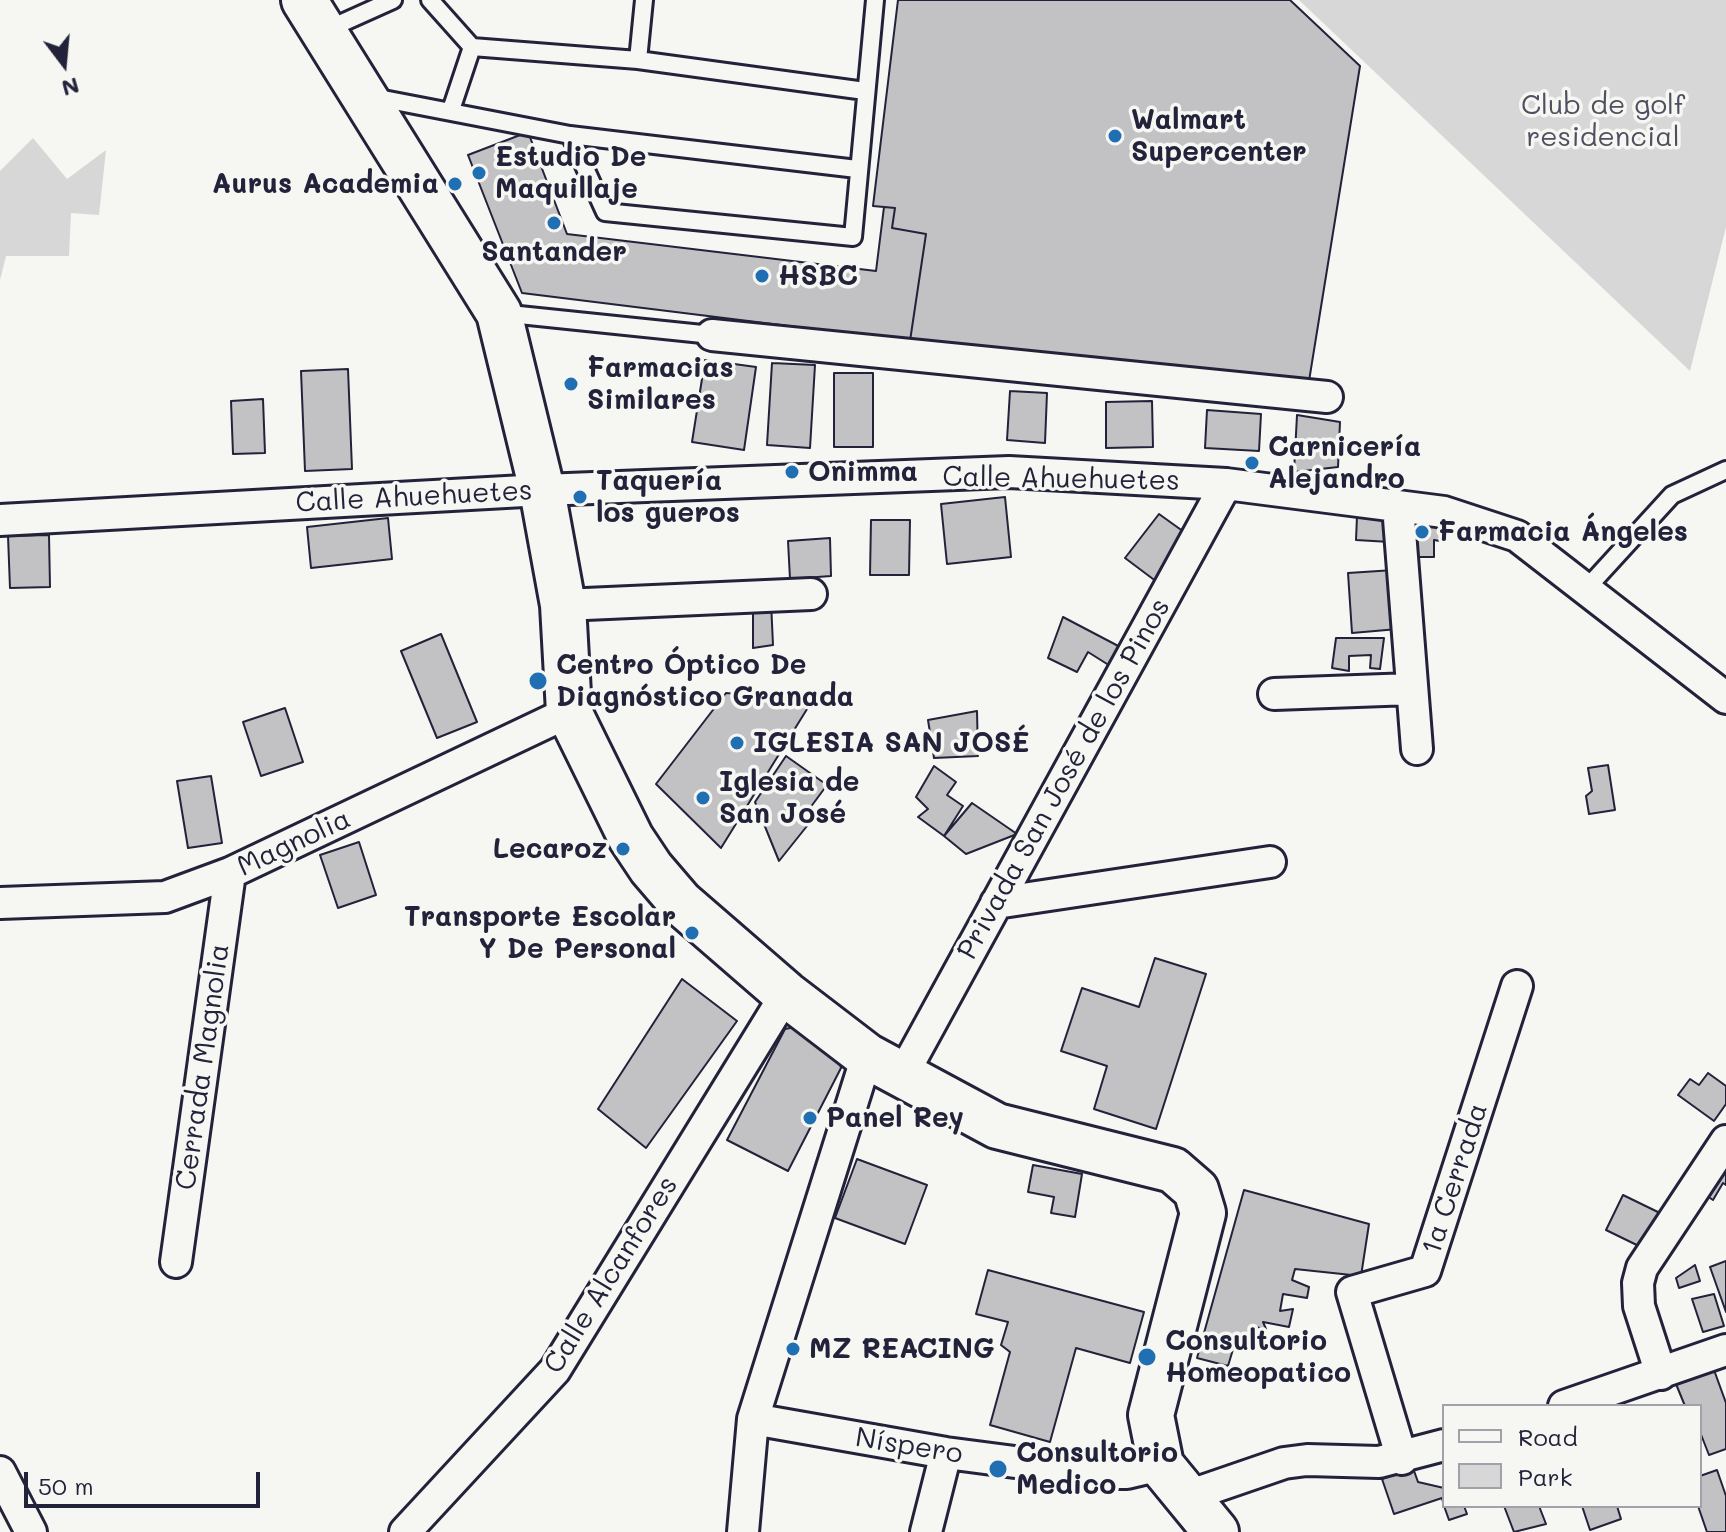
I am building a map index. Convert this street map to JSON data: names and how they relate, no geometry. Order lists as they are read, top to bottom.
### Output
{
  "streets": {
    "street": [
      "Calle Ahuehuetes",
      "Privada San José de los Pinos",
      "Magnolia",
      "Cerrada Magnolia",
      "1a Cerrada",
      "Calle Alcanfores",
      "Níspero"
    ]
  },
  "crossings": [
    ["Calle Ahuehuetes", "Privada San José de los Pinos"],
    ["Privada San José de los Pinos", "Níspero"],
    ["Magnolia", "Cerrada Magnolia"],
    ["1a Cerrada", "Níspero"]
  ],
  "parks": ["Club de golf residencial"],
  "places": [
    "Walmart Supercenter",
    "Estudio De Maquillaje",
    "Aurus Academia",
    "Santander",
    "HSBC",
    "Farmacias Similares",
    "Carnicería Alejandro",
    "Onimma",
    "Taquería los gueros",
    "Farmacia Ángeles",
    "Centro Óptico De Diagnóstico Granada",
    "IGLESIA SAN JOSÉ",
    "Iglesia de San José",
    "Lecaroz",
    "Transporte Escolar Y De Personal",
    "Panel Rey",
    "MZ REACING",
    "Consultorio Homeopatico",
    "Consultorio Medico"
  ],
  "legend": ["Road", "Park"],
  "scale_bar": "50 m",
  "north": "bottom"
}
